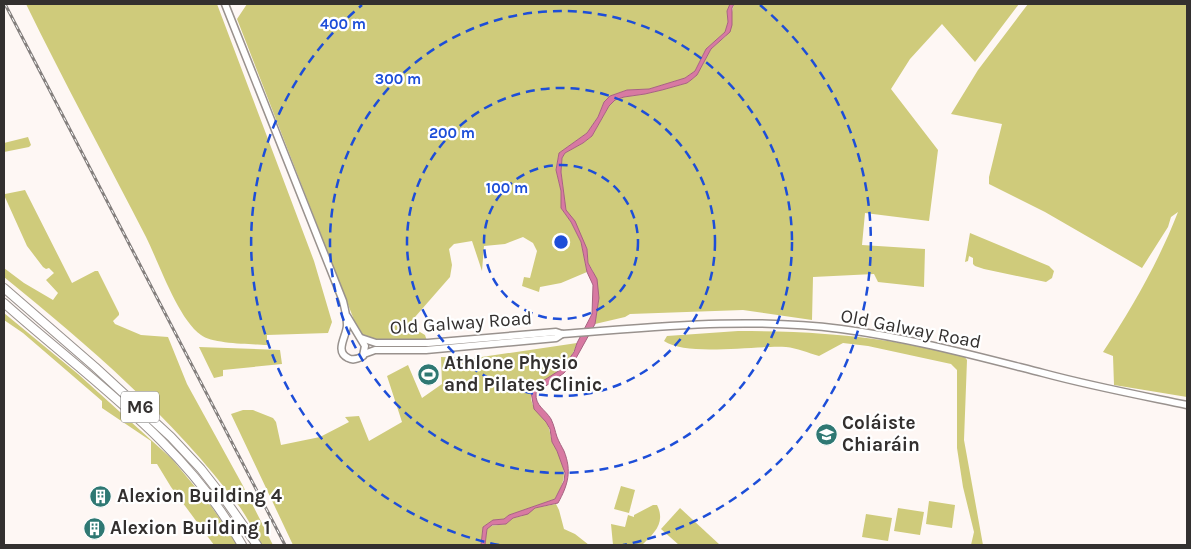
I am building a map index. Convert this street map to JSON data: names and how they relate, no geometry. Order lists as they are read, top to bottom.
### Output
{
  "streets": {
    "highway": ["M6"],
    "main road": ["Old Galway Road"]
  },
  "places": {
    "sports": ["Athlone Physio and Pilates Clinic"],
    "school or university": ["Coláiste Chiaráin"],
    "building": ["Alexion Building 4", "Alexion Building 1"]
  },
  "rings": [
    "400 m",
    "300 m",
    "200 m",
    "100 m"
  ]
}
